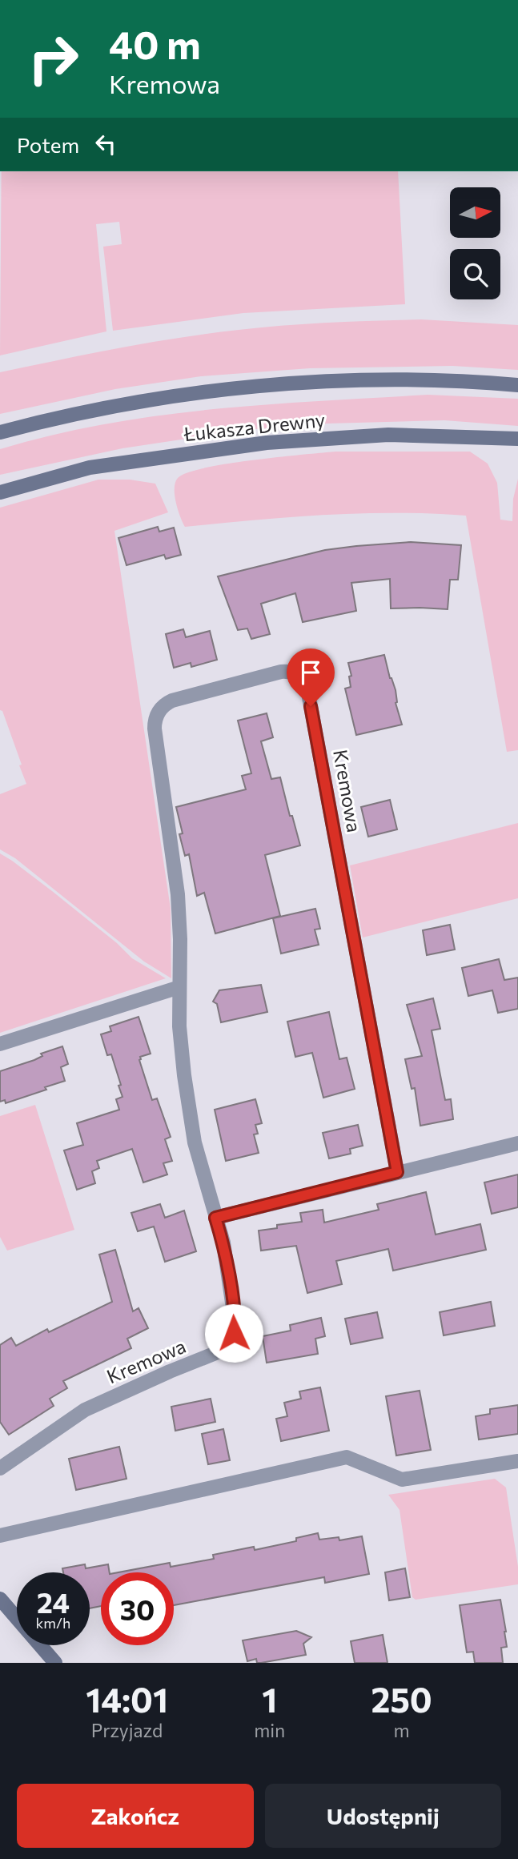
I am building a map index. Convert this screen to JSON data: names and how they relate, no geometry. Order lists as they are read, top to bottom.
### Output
{
  "streets": {
    "main road": ["Łukasza Drewny"],
    "street": ["Kremowa"]
  },
  "north": "right",
  "page": {
    "turn": ["40 m", "Kremowa"],
    "then": "Potem",
    "speed": "24 km/h",
    "limit": "30",
    "eta": [
      "14:01",
      "Przyjazd",
      "1",
      "min",
      "250",
      "m"
    ],
    "buttons": ["Zakończ", "Udostępnij"]
  }
}
